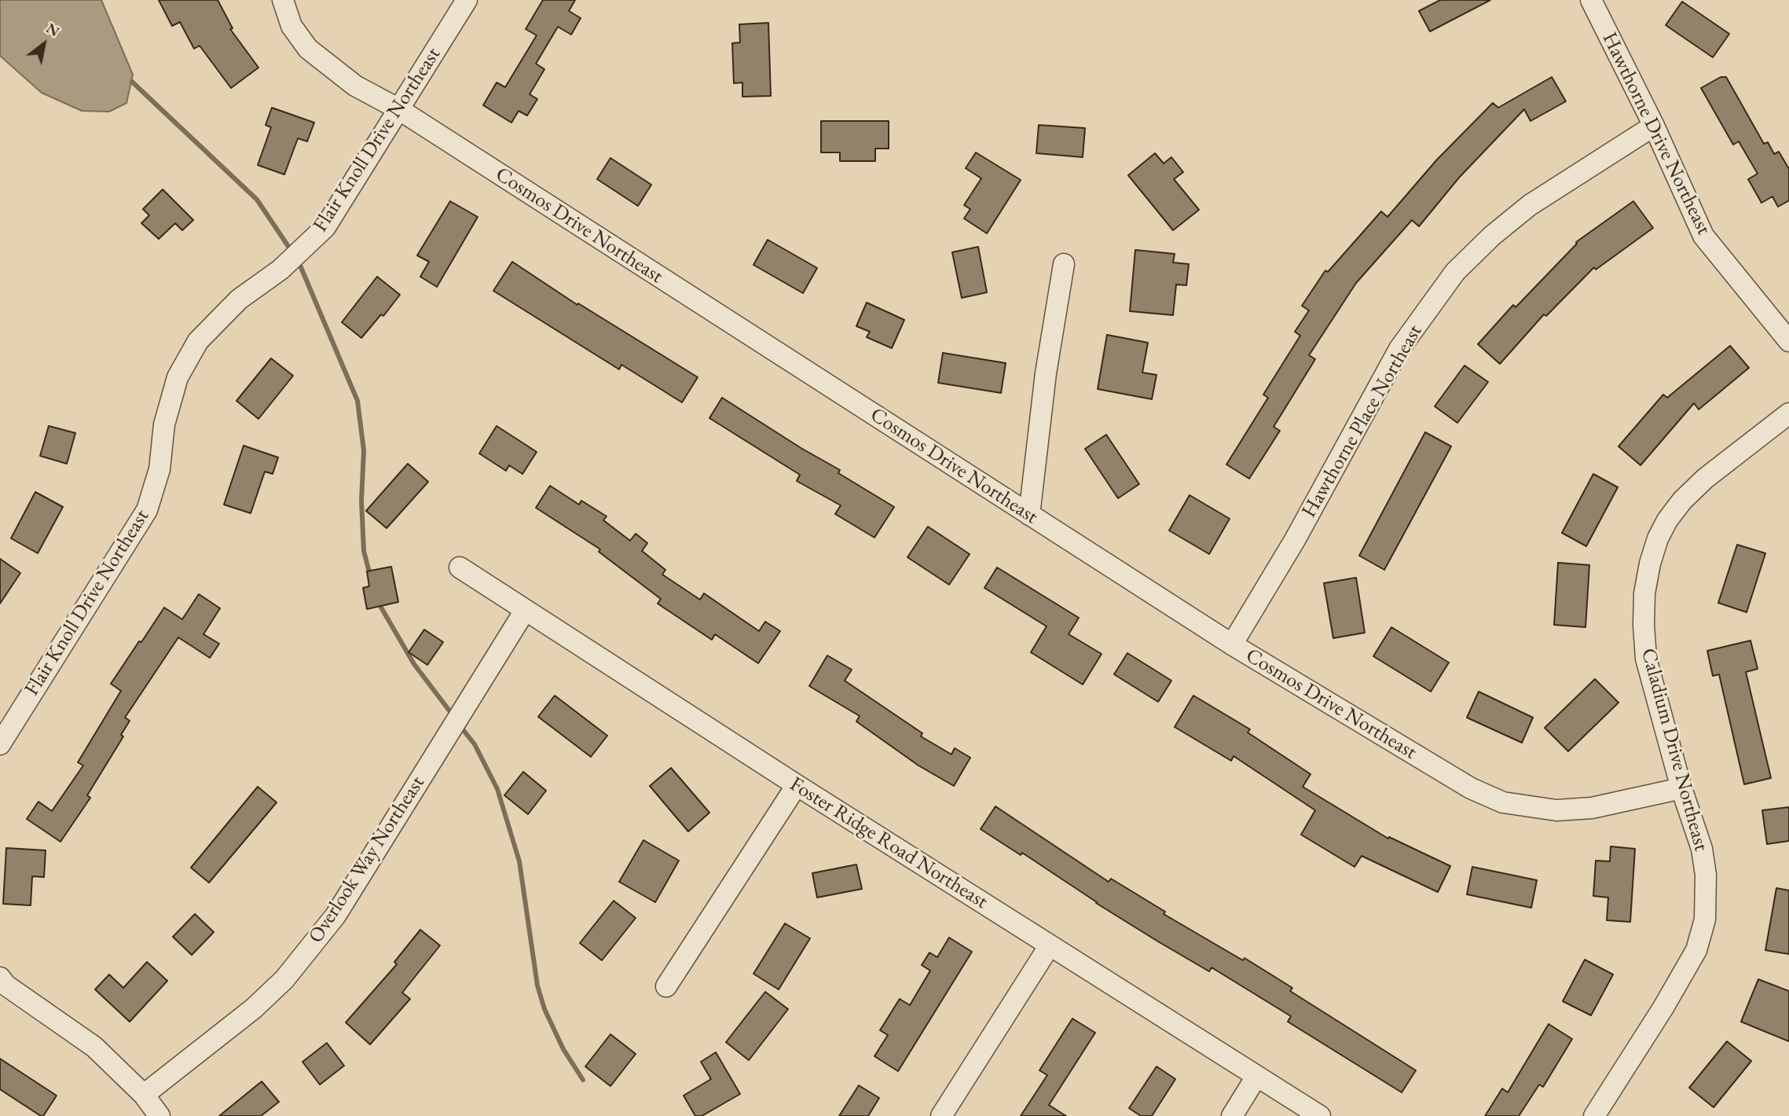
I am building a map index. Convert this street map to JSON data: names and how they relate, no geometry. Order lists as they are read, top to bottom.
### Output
{
  "streets": {
    "street": [
      "Hawthorne Drive Northeast",
      "Flair Knoll Drive Northeast",
      "Cosmos Drive Northeast",
      "Hawthorne Place Northeast",
      "Caladium Drive Northeast",
      "Foster Ridge Road Northeast",
      "Overlook Way Northeast"
    ]
  },
  "crossings": [
    ["Hawthorne Drive Northeast", "Hawthorne Place Northeast"],
    ["Flair Knoll Drive Northeast", "Cosmos Drive Northeast"],
    ["Cosmos Drive Northeast", "Hawthorne Place Northeast"],
    ["Cosmos Drive Northeast", "Caladium Drive Northeast"],
    ["Foster Ridge Road Northeast", "Overlook Way Northeast"]
  ],
  "north": "top right"
}
